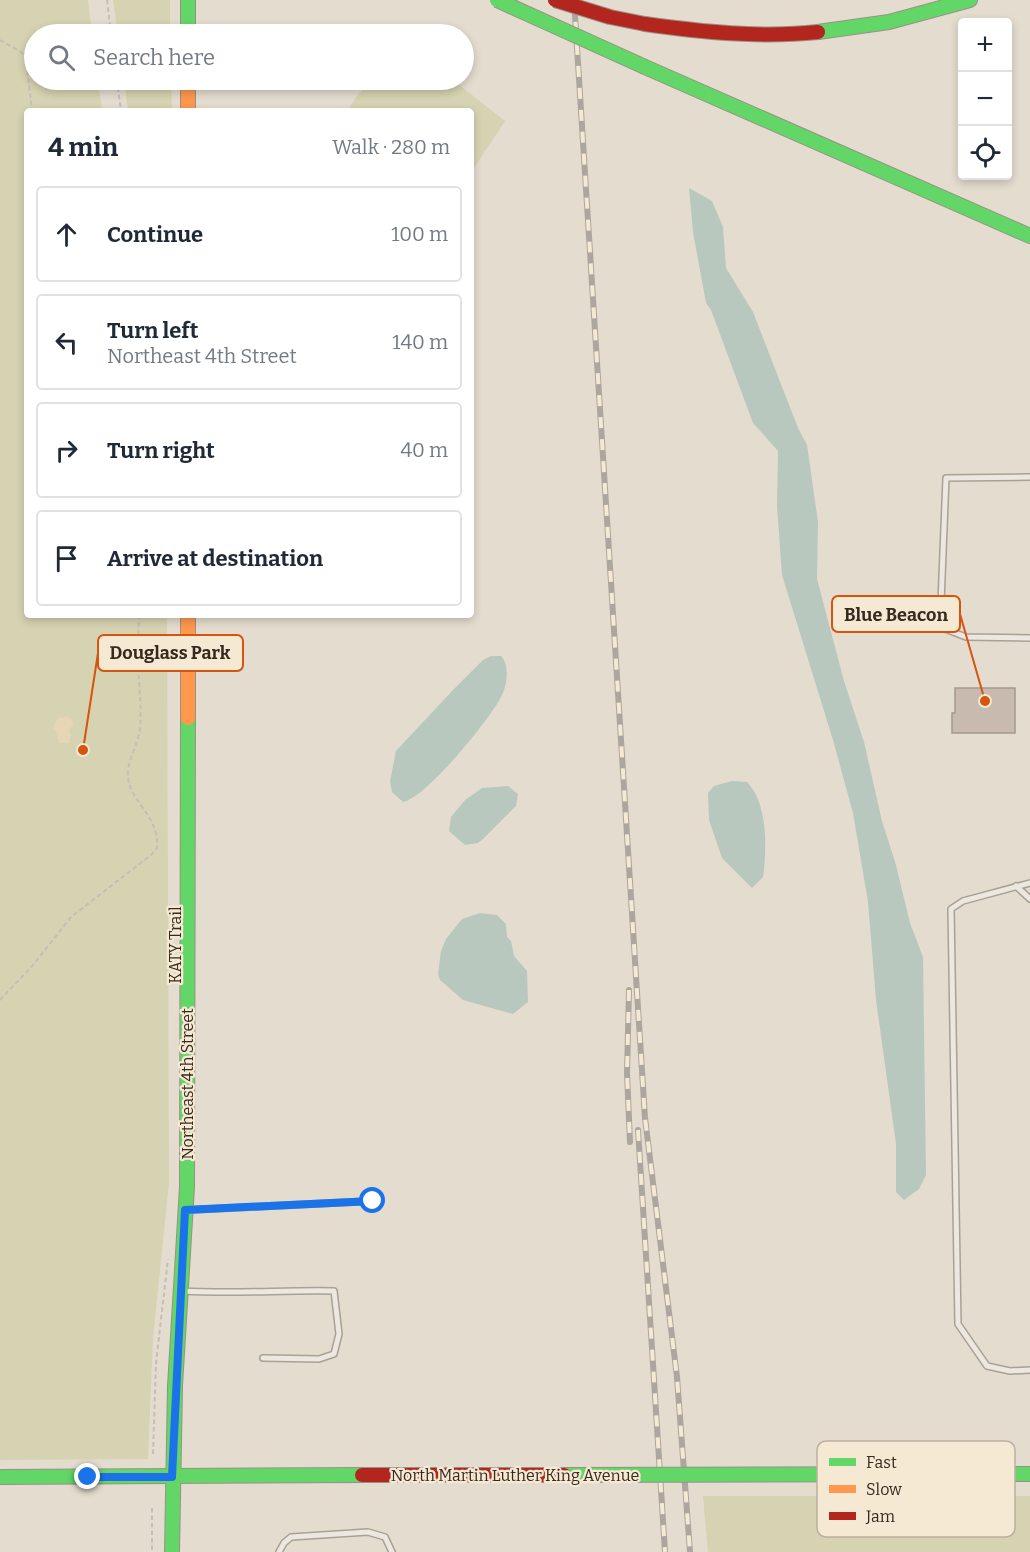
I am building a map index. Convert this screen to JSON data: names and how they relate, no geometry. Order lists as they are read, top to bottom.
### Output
{
  "streets": {
    "main road": ["Northeast 4th Street", "North Martin Luther King Avenue"]
  },
  "crossings": [
    ["Northeast 4th Street", "North Martin Luther King Avenue"]
  ],
  "places": ["Blue Beacon", "Douglass Park"],
  "legend": ["Fast", "Slow", "Jam"],
  "page": {
    "map_buttons": ["+", "−"],
    "search": "Search here",
    "heading": ["4 min", "Walk · 280 m"],
    "list": [
      ["Continue", "100 m"],
      ["Turn left", "Northeast 4th Street", "140 m"],
      ["Turn right", "40 m"],
      "Arrive at destination"
    ]
  }
}
